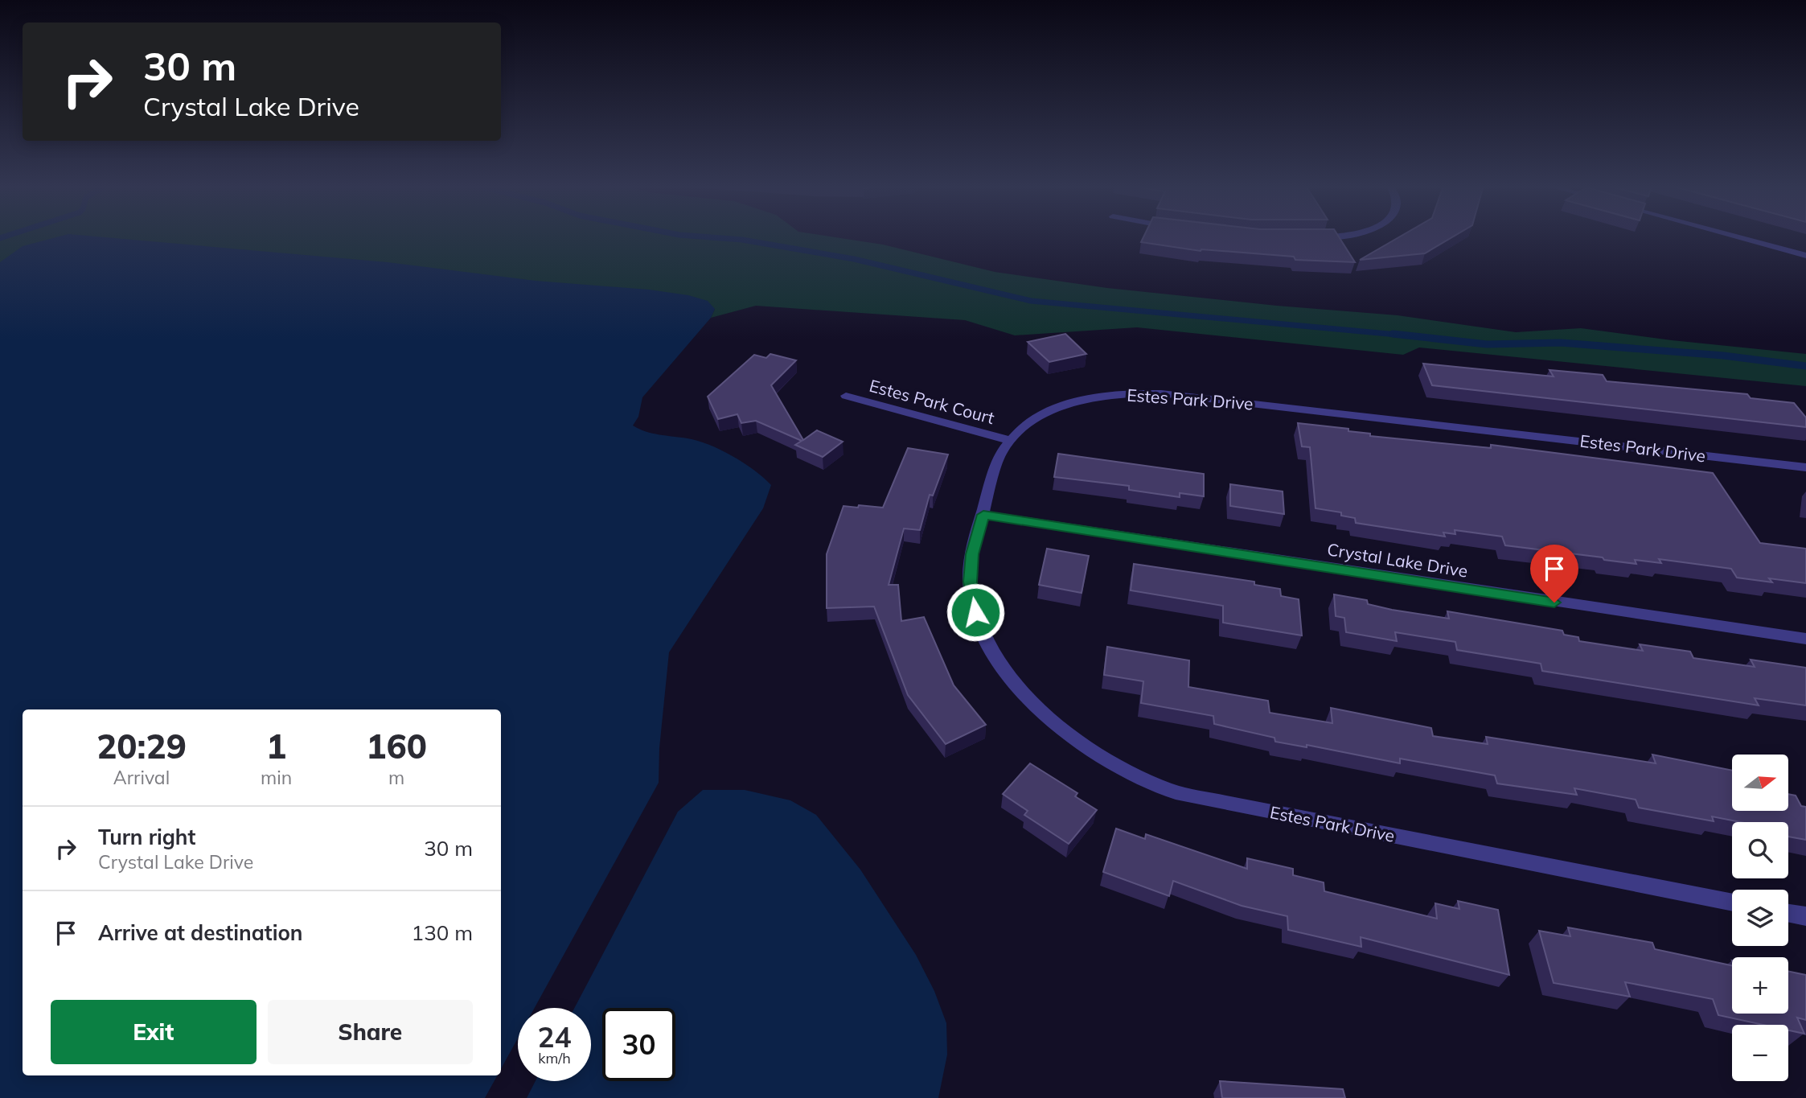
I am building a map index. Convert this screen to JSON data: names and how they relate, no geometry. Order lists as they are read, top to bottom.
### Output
{
  "streets": {
    "street": ["Estes Park Drive", "Estes Park Court", "Crystal Lake Drive"]
  },
  "crossings": [
    ["Estes Park Drive", "Estes Park Court"],
    ["Estes Park Drive", "Crystal Lake Drive"]
  ],
  "north": "right",
  "page": {
    "turn": ["30 m", "Crystal Lake Drive"],
    "eta": [
      "20:29",
      "Arrival",
      "1",
      "min",
      "160",
      "m"
    ],
    "map_buttons": ["+", "−"],
    "list": [
      {
        "name": "Turn right",
        "note": "Crystal Lake Drive",
        "value": "30 m"
      },
      {
        "name": "Arrive at destination",
        "value": "130 m"
      }
    ],
    "buttons": ["Exit", "Share"],
    "speed": "24 km/h",
    "limit": "30"
  }
}
